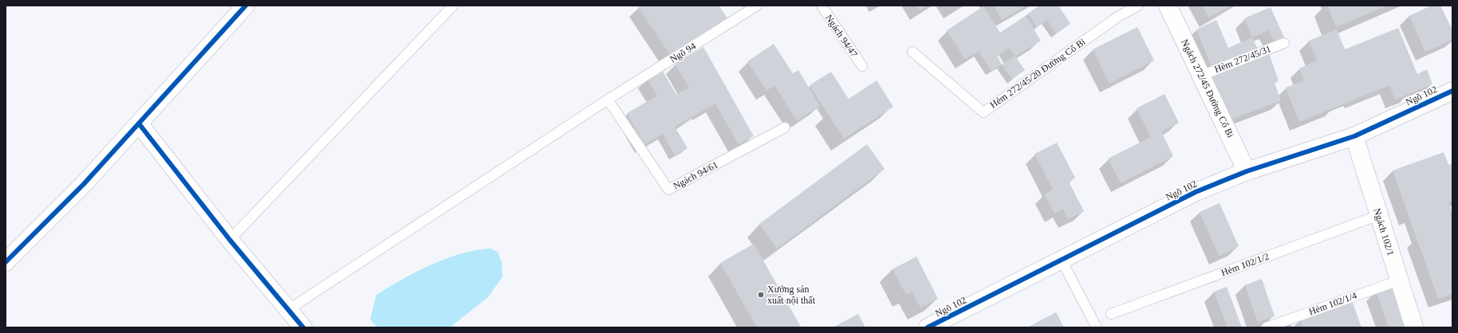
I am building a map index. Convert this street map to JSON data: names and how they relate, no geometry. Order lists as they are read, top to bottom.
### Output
{
  "streets": {
    "street": ["Ngách 272/45 Đường Cổ Bi", "Ngõ 102", "Ngách 102/1"],
    "lane": [
      "Ngách 94/47",
      "Ngõ 94",
      "Hẻm 272/45/31",
      "Hẻm 272/45/20 Đường Cổ Bi",
      "Ngách 94/61",
      "Hẻm 102/1/2",
      "Hẻm 102/1/4"
    ]
  },
  "crossings": [
    ["Ngõ 94", "Ngách 94/61"],
    ["Hẻm 272/45/31", "Ngách 272/45 Đường Cổ Bi"],
    ["Ngách 272/45 Đường Cổ Bi", "Ngõ 102"],
    ["Ngõ 102", "Ngách 102/1"],
    ["Ngách 102/1", "Hẻm 102/1/2"],
    ["Ngách 102/1", "Hẻm 102/1/4"]
  ],
  "places": ["Xưởng sản xuất nội thất"]
}
